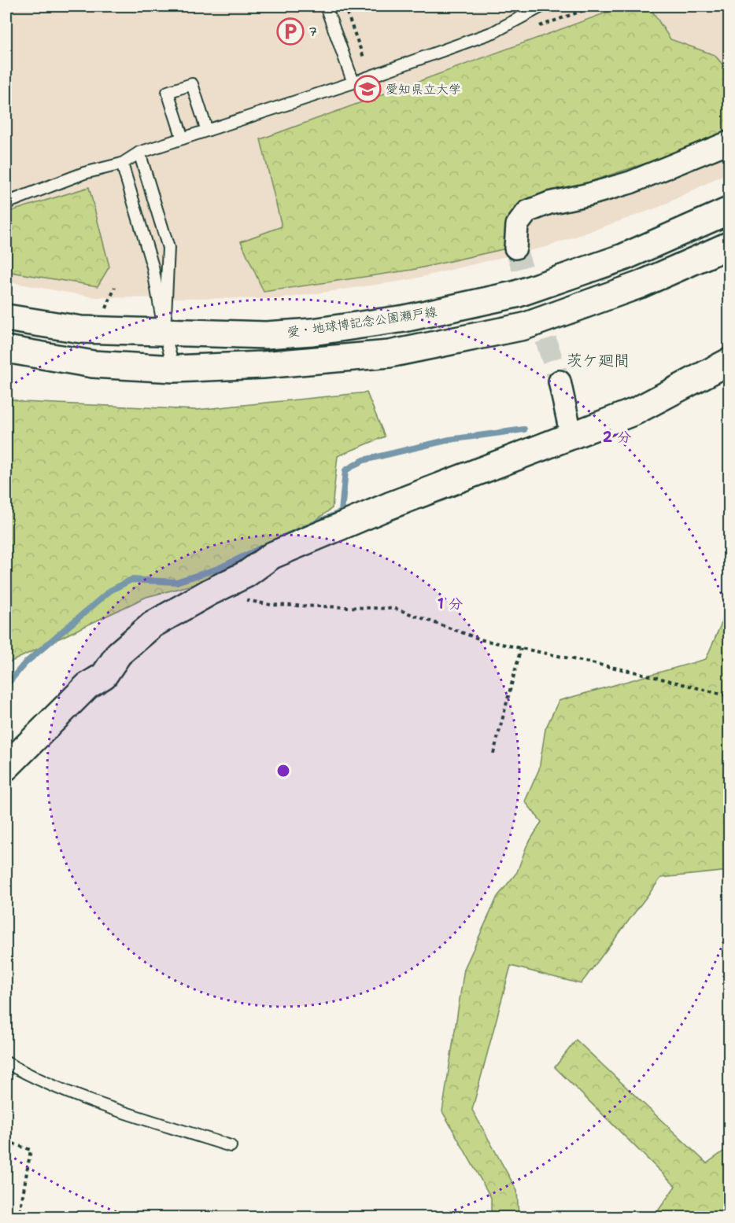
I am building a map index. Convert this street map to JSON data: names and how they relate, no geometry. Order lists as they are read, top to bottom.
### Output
{
  "streets": {
    "main road": ["愛・地球博記念公園瀬戸線"]
  },
  "districts": ["茨ケ廻間"],
  "places": {
    "parking": ["7"],
    "school or university": ["愛知県立大学"]
  },
  "rings": ["2 分", "1 分"]
}
